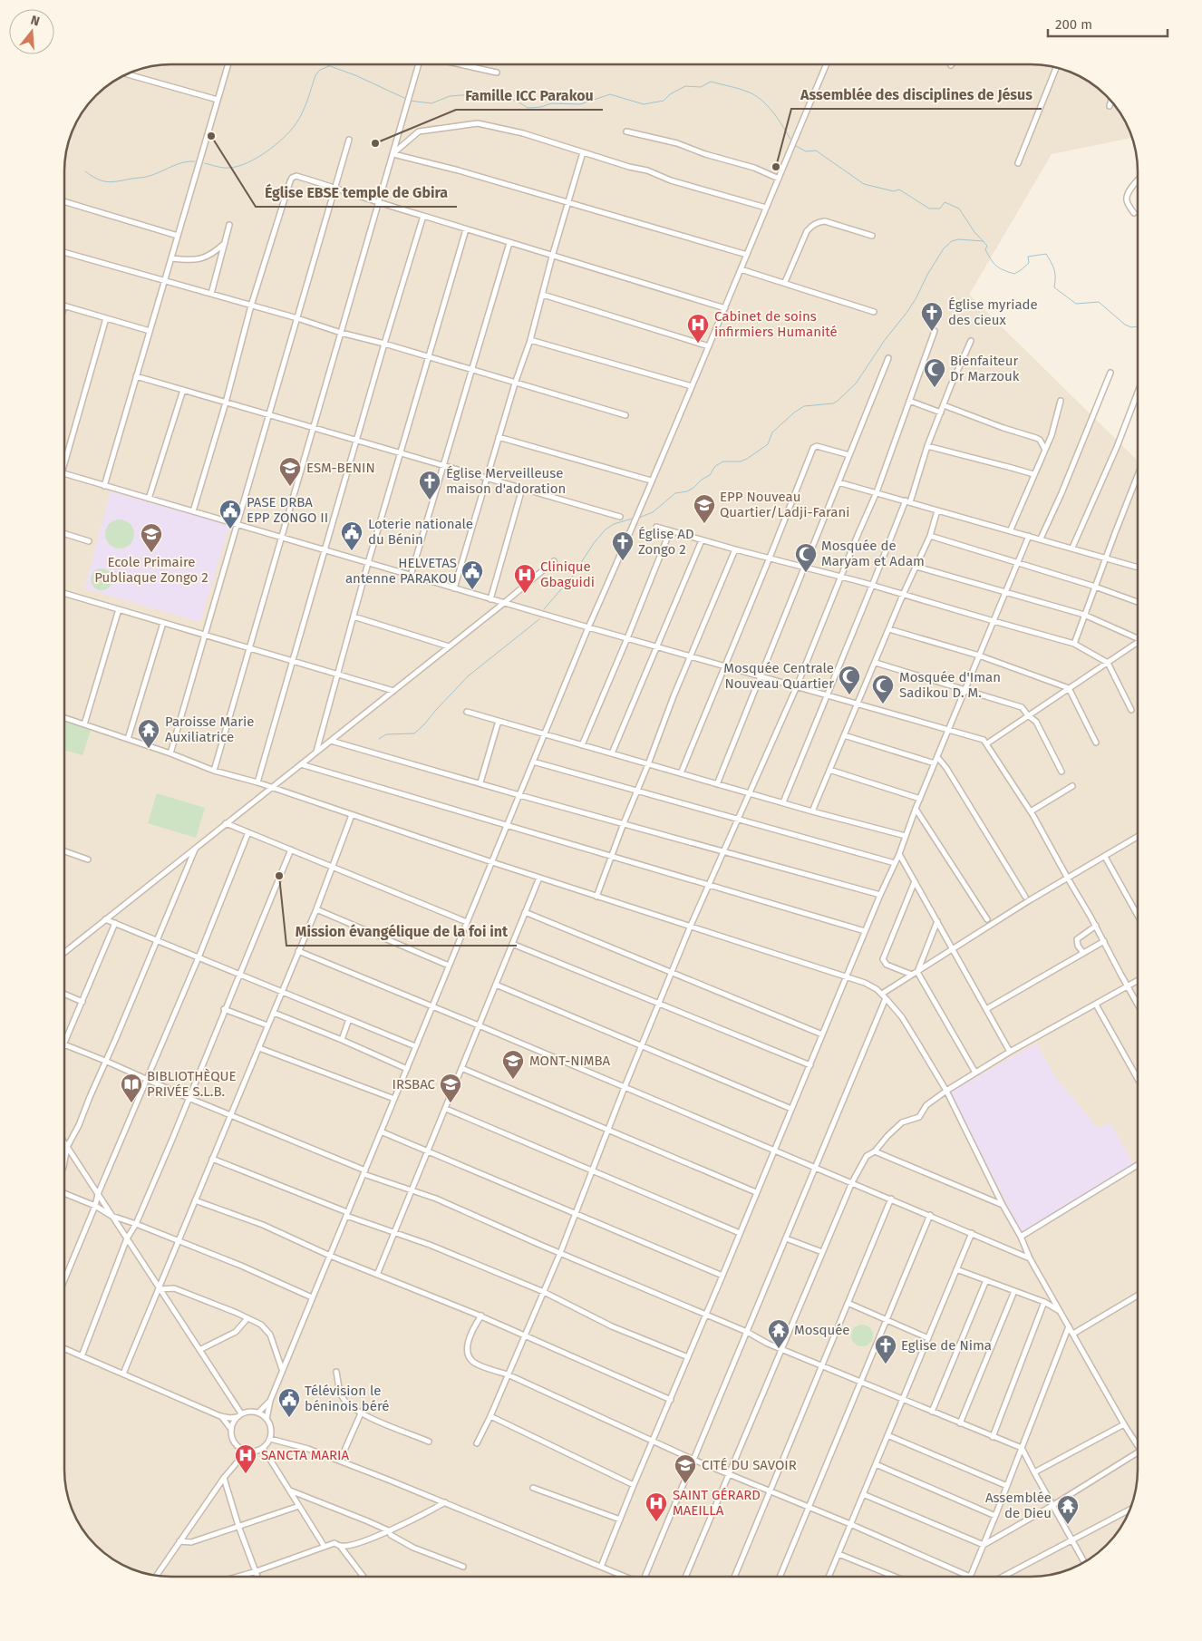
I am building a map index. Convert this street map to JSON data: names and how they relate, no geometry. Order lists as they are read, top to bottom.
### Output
{
  "places": {
    "other": [
      "Église EBSE temple de Gbira",
      "Famille ICC Parakou",
      "Assemblée des disciplines de Jésus",
      "Mission évangélique de la foi int"
    ],
    "church": [
      "Église myriade des cieux",
      "Église Merveilleuse maison d'adoration",
      "Église AD Zongo 2",
      "Eglise de Nima"
    ],
    "hospital": [
      "Cabinet de soins infirmiers Humanité",
      "Clinique Gbaguidi",
      "SANCTA MARIA",
      "SAINT GÉRARD MAEILLA"
    ],
    "mosque": [
      "Bienfaiteur Dr Marzouk",
      "Mosquée de Maryam et Adam",
      "Mosquée Centrale Nouveau Quartier",
      "Mosquée d'Iman Sadikou D. M."
    ],
    "school or university": [
      "ESM-BENIN",
      "EPP Nouveau Quartier/Ladji-Farani",
      "Ecole Primaire Publiaque Zongo 2",
      "MONT-NIMBA",
      "IRSBAC",
      "CITÉ DU SAVOIR"
    ],
    "public building": [
      "PASE DRBA EPP ZONGO II",
      "Loterie nationale du Bénin",
      "HELVETAS antenne PARAKOU",
      "Télévision le béninois béré"
    ],
    "temple": ["Paroisse Marie Auxiliatrice", "Mosquée", "Assemblée de Dieu"],
    "library": ["BIBLIOTHÈQUE PRIVÉE S.L.B."]
  },
  "scale_bar": "200 m",
  "north": "top"
}
